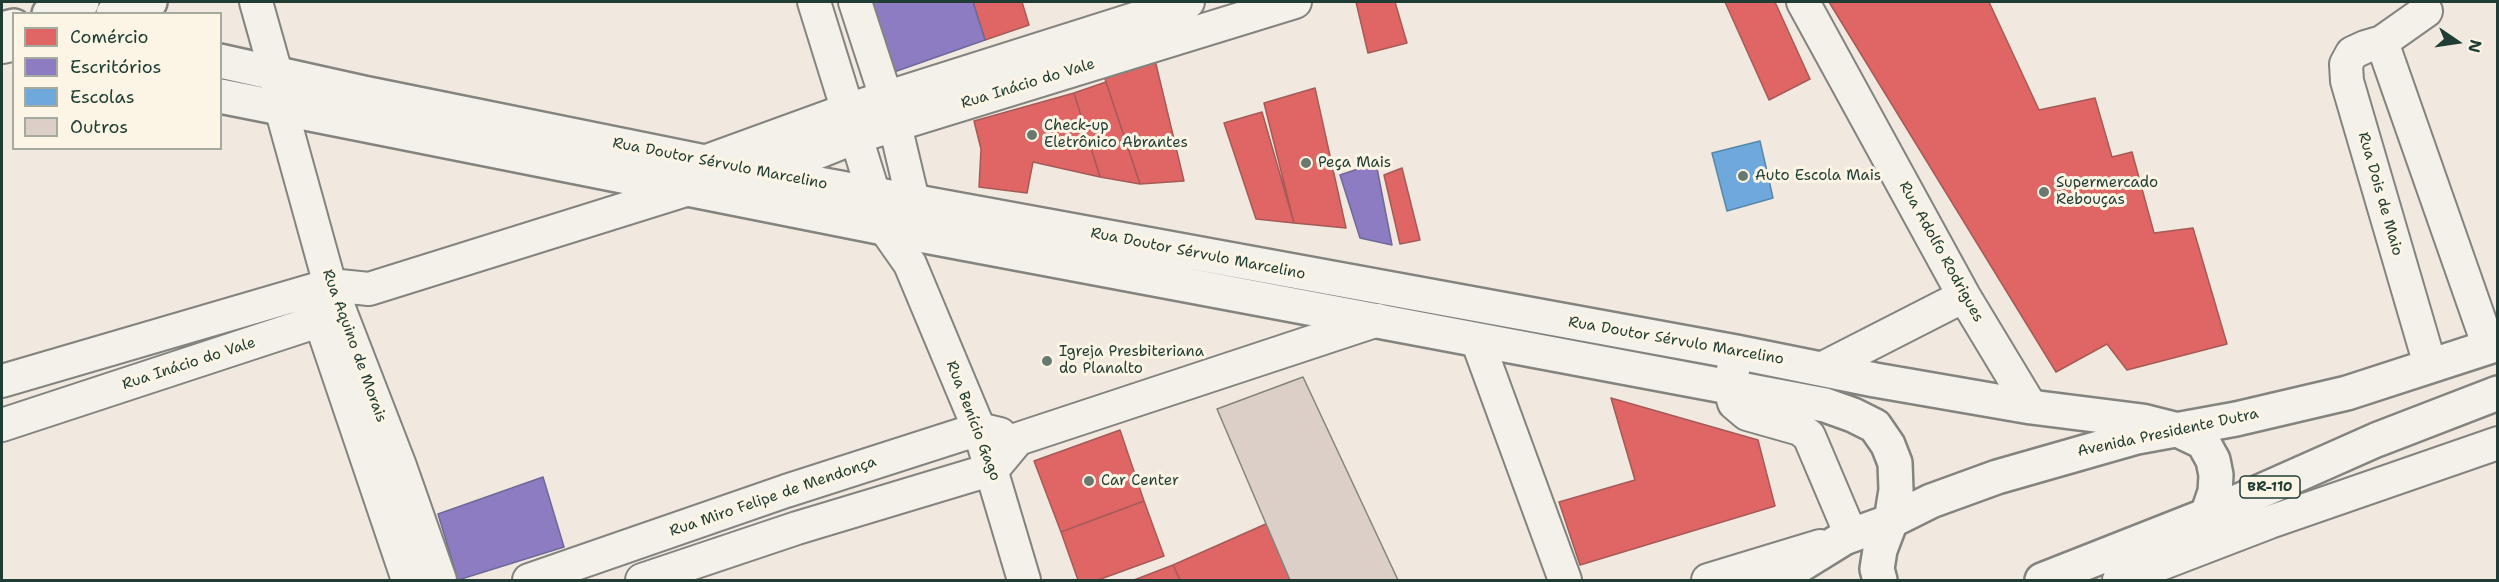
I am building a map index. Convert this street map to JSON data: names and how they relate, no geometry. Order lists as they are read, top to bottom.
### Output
{
  "streets": {
    "main road": ["Rua Doutor Sérvulo Marcelino", "Avenida Presidente Dutra", "BR-110"],
    "street": [
      "Rua Inácio do Vale",
      "Rua Dois de Maio",
      "Rua Adolfo Rodrigues",
      "Rua Aquino de Morais",
      "Rua Benício Gago",
      "Rua Miro Felipe de Mendonça"
    ]
  },
  "crossings": [
    ["Rua Inácio do Vale", "Rua Doutor Sérvulo Marcelino"],
    ["Rua Inácio do Vale", "Rua Aquino de Morais"],
    ["Rua Inácio do Vale", "Rua Benício Gago"],
    ["Rua Doutor Sérvulo Marcelino", "Rua Adolfo Rodrigues"],
    ["Rua Doutor Sérvulo Marcelino", "Rua Aquino de Morais"],
    ["Rua Doutor Sérvulo Marcelino", "Rua Benício Gago"],
    ["Rua Doutor Sérvulo Marcelino", "Avenida Presidente Dutra"],
    ["Rua Dois de Maio", "Avenida Presidente Dutra"],
    ["Rua Benício Gago", "Rua Miro Felipe de Mendonça"]
  ],
  "places": [
    "Check-up Eletrônico Abrantes",
    "Peça Mais",
    "Auto Escola Mais",
    "Supermercado Rebouças",
    "Igreja Presbiteriana do Planalto",
    "Car Center"
  ],
  "legend": [
    "Comércio",
    "Escritórios",
    "Escolas",
    "Outros"
  ],
  "north": "right"
}
